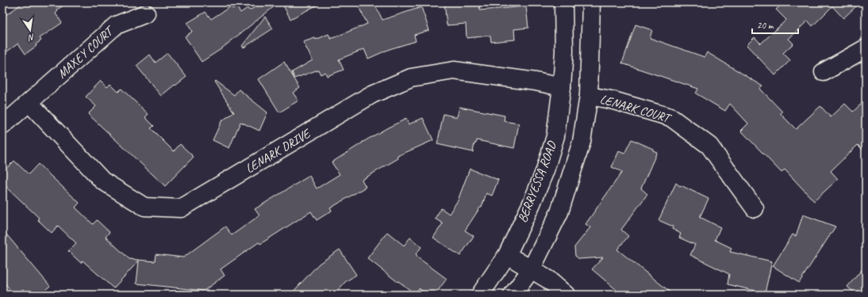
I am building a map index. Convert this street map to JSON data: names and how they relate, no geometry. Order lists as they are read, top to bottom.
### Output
{
  "streets": {
    "street": [
      "MAXEY COURT",
      "LENARK COURT",
      "LENARK DRIVE",
      "BERRYESSA ROAD"
    ]
  },
  "crossings": [
    ["MAXEY COURT", "LENARK DRIVE"],
    ["LENARK DRIVE", "BERRYESSA ROAD"]
  ],
  "scale_bar": "20 m",
  "north": "bottom"
}
